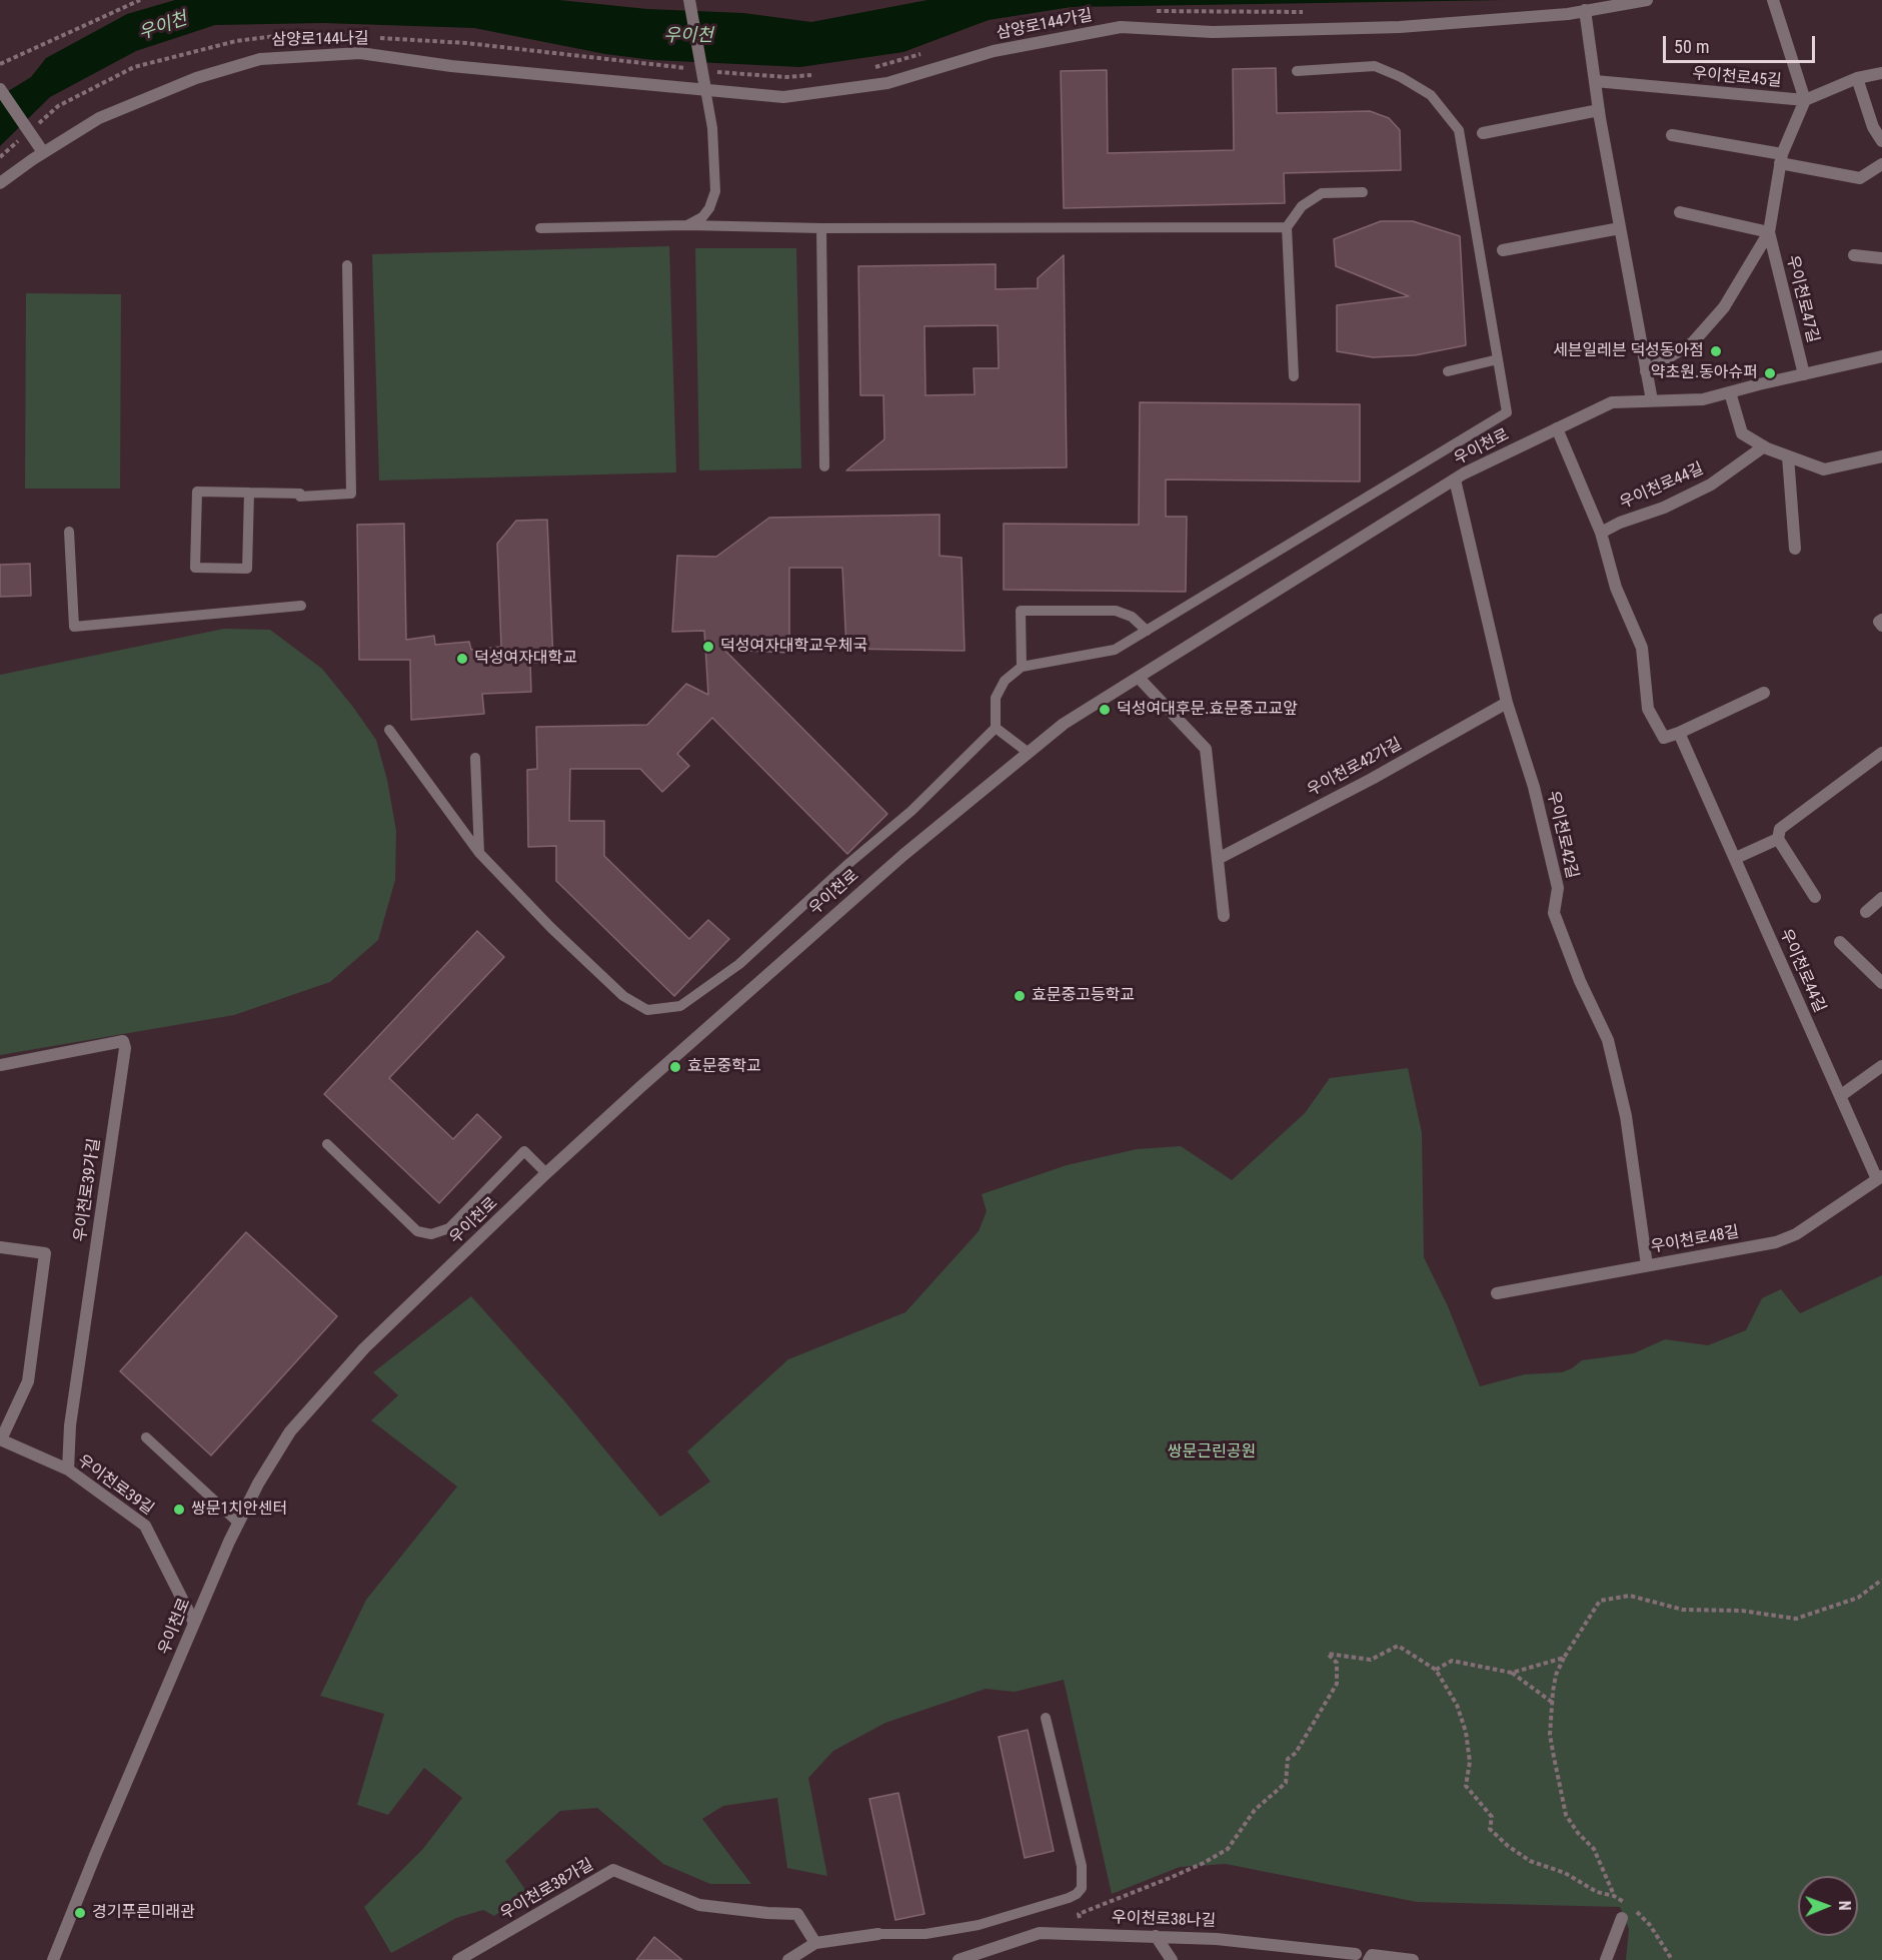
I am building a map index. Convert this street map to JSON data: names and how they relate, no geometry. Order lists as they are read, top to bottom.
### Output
{
  "streets": {
    "street": [
      "삼양로144가길",
      "삼양로144나길",
      "우이천로45길",
      "우이천로47길",
      "우이천로",
      "우이천로44길",
      "우이천로42가길",
      "우이천로42길",
      "우이천로39가길",
      "우이천로48길",
      "우이천로39길",
      "우이천로38가길",
      "우이천로38나길"
    ]
  },
  "crossings": [
    ["삼양로144가길", "삼양로144나길"],
    ["우이천로45길", "우이천로47길"],
    ["우이천로47길", "우이천로"],
    ["우이천로", "우이천로42길"],
    ["우이천로", "우이천로39길"],
    ["우이천로44길", "우이천로48길"],
    ["우이천로42가길", "우이천로42길"],
    ["우이천로42길", "우이천로48길"],
    ["우이천로39가길", "우이천로39길"]
  ],
  "water": ["우이천"],
  "parks": ["쌍문근린공원"],
  "places": [
    "세븐일레븐 덕성동아점",
    "약초원.동아슈퍼",
    "덕성여자대학교우체국",
    "덕성여자대학교",
    "덕성여대후문.효문중고교앞",
    "효문중고등학교",
    "효문중학교",
    "쌍문1치안센터",
    "경기푸른미래관"
  ],
  "scale_bar": "50 m",
  "north": "right"
}
